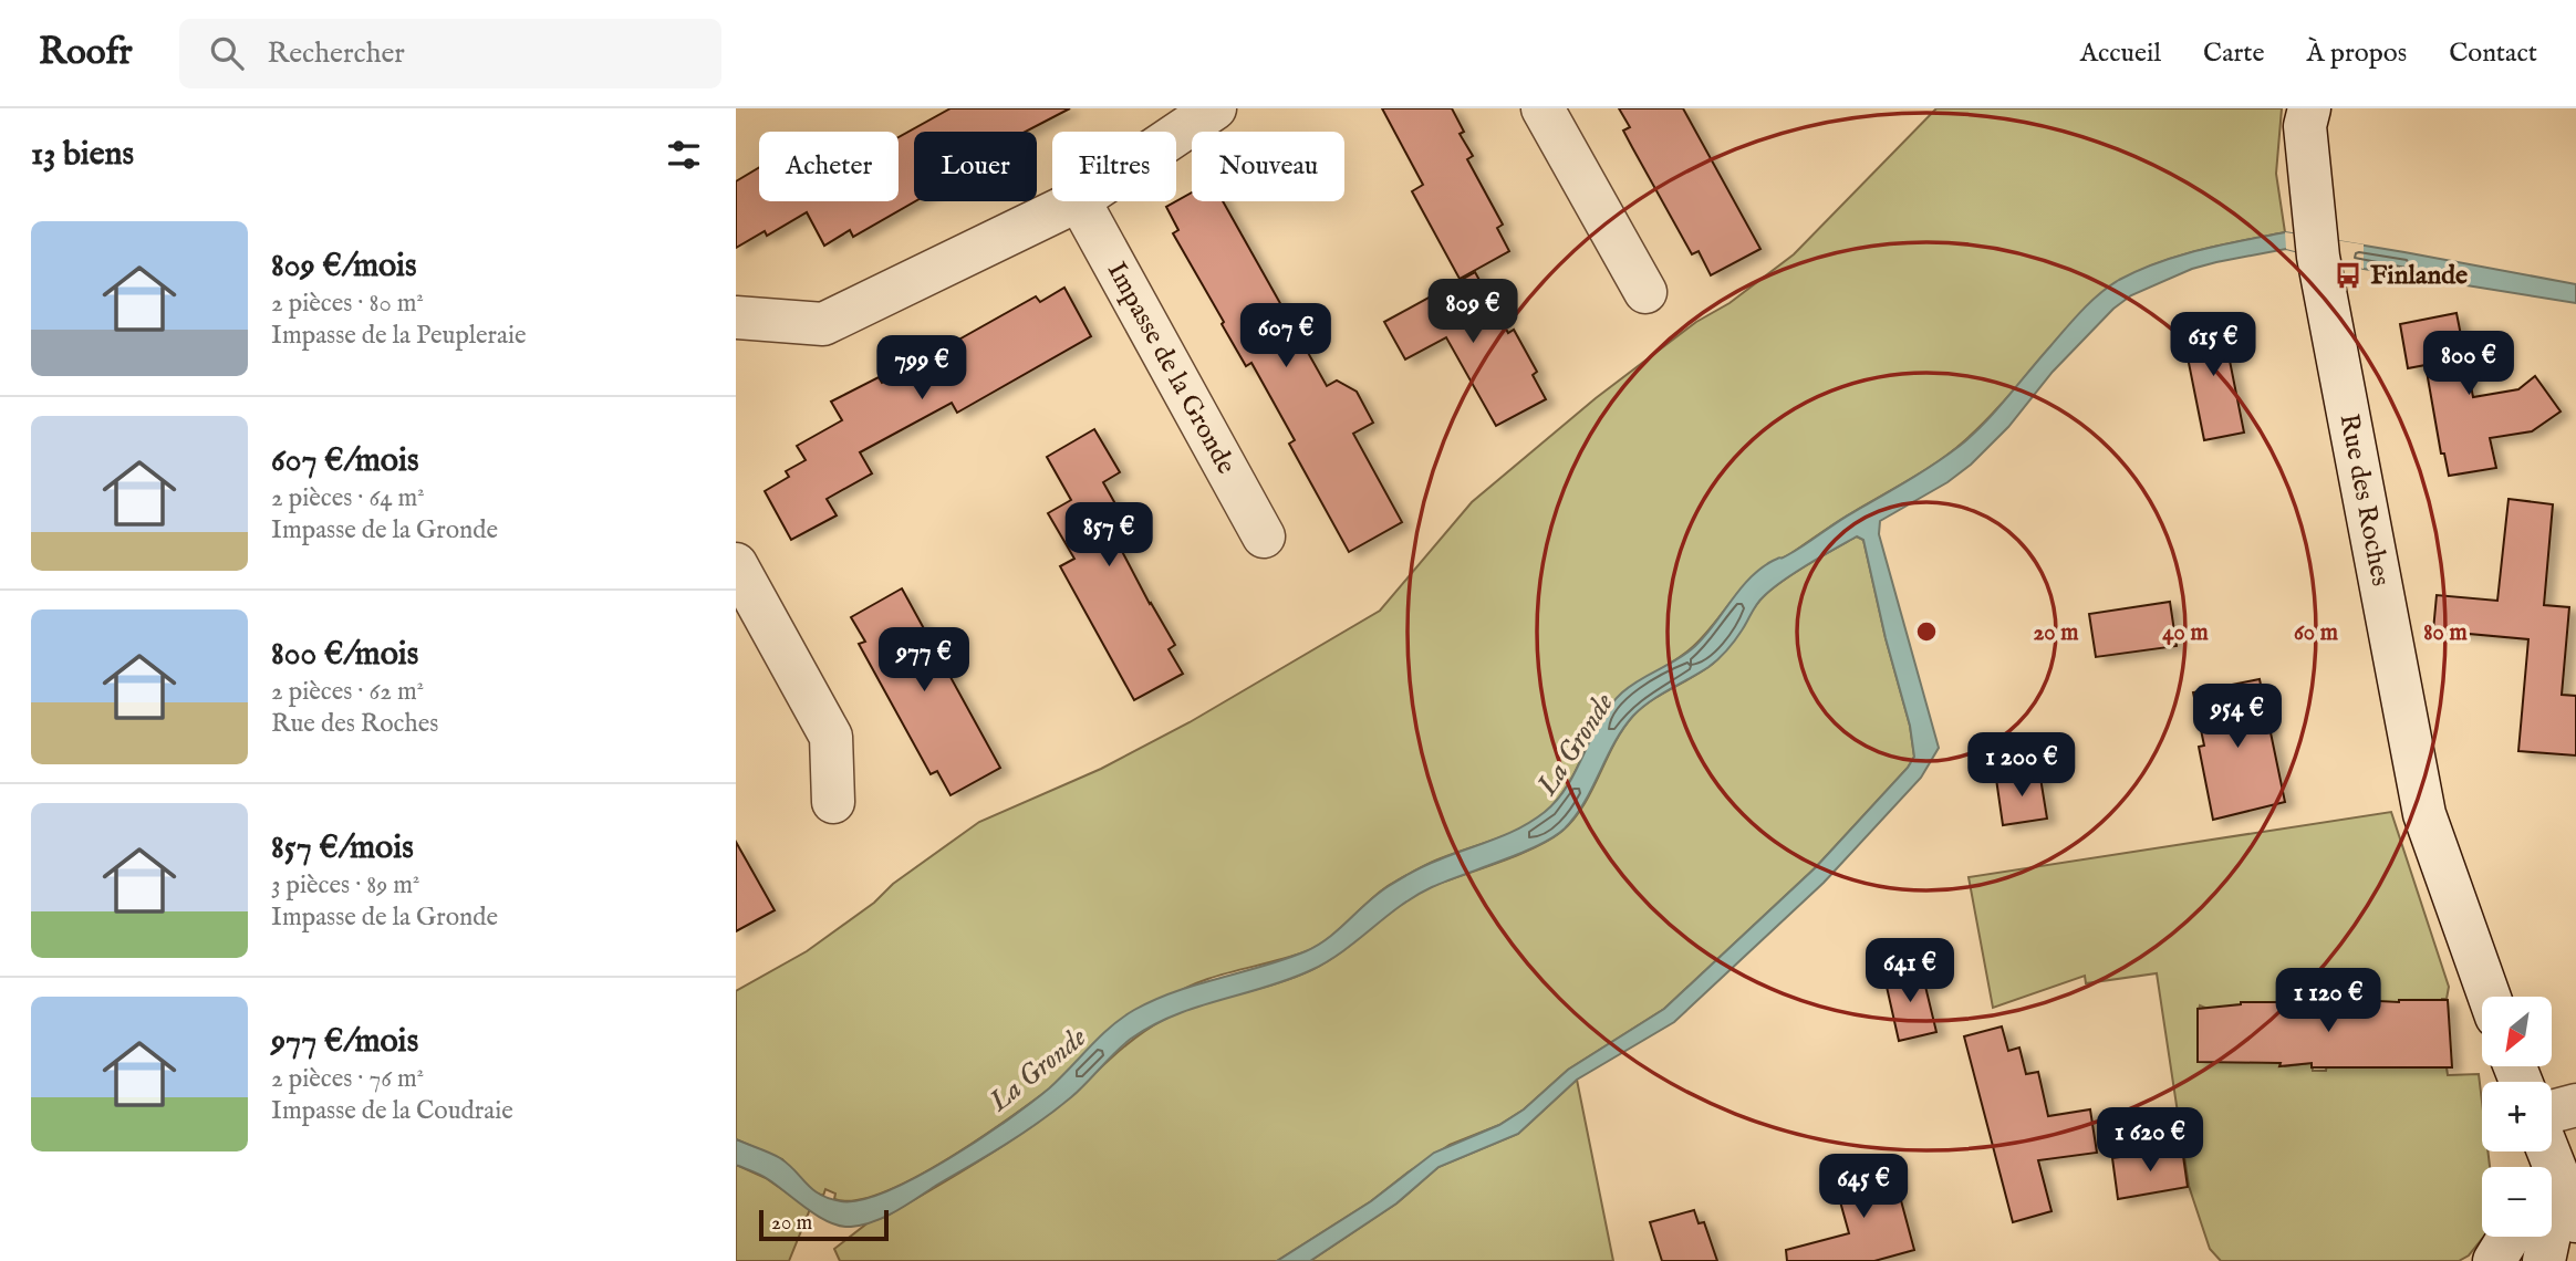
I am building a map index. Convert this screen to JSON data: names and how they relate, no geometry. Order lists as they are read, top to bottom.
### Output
{
  "streets": {
    "street": ["Impasse de la Gronde", "Rue des Roches"]
  },
  "water": ["La Gronde"],
  "places": {
    "bus stop": ["Finlande"]
  },
  "scale_bar": "20 m",
  "north": "bottom left",
  "page": {
    "header": "Roofr",
    "search": "Rechercher",
    "nav": [
      "Accueil",
      "Carte",
      "À propos",
      "Contact"
    ],
    "heading": "13 biens",
    "chip": [
      "Acheter",
      "Louer",
      "Filtres",
      "Nouveau"
    ],
    "list": [
      {
        "name": "809 €/mois",
        "note": "2 pièces · 80 m² · Impasse de la Peupleraie"
      },
      {
        "name": "607 €/mois",
        "note": "2 pièces · 64 m² · Impasse de la Gronde"
      },
      {
        "name": "800 €/mois",
        "note": "2 pièces · 62 m² · Rue des Roches"
      },
      {
        "name": "857 €/mois",
        "note": "3 pièces · 89 m² · Impasse de la Gronde"
      },
      {
        "name": "977 €/mois",
        "note": "2 pièces · 76 m² · Impasse de la Coudraie"
      }
    ],
    "price": [
      "809 €",
      "607 €",
      "615 €",
      "800 €",
      "799 €",
      "857 €",
      "977 €",
      "954 €",
      "1 200 €",
      "641 €",
      "1 120 €",
      "1 620 €",
      "645 €"
    ],
    "map_buttons": ["+", "−"],
    "scale": "20 m"
  },
  "rings": [
    "20 m",
    "40 m",
    "60 m",
    "80 m"
  ]
}
